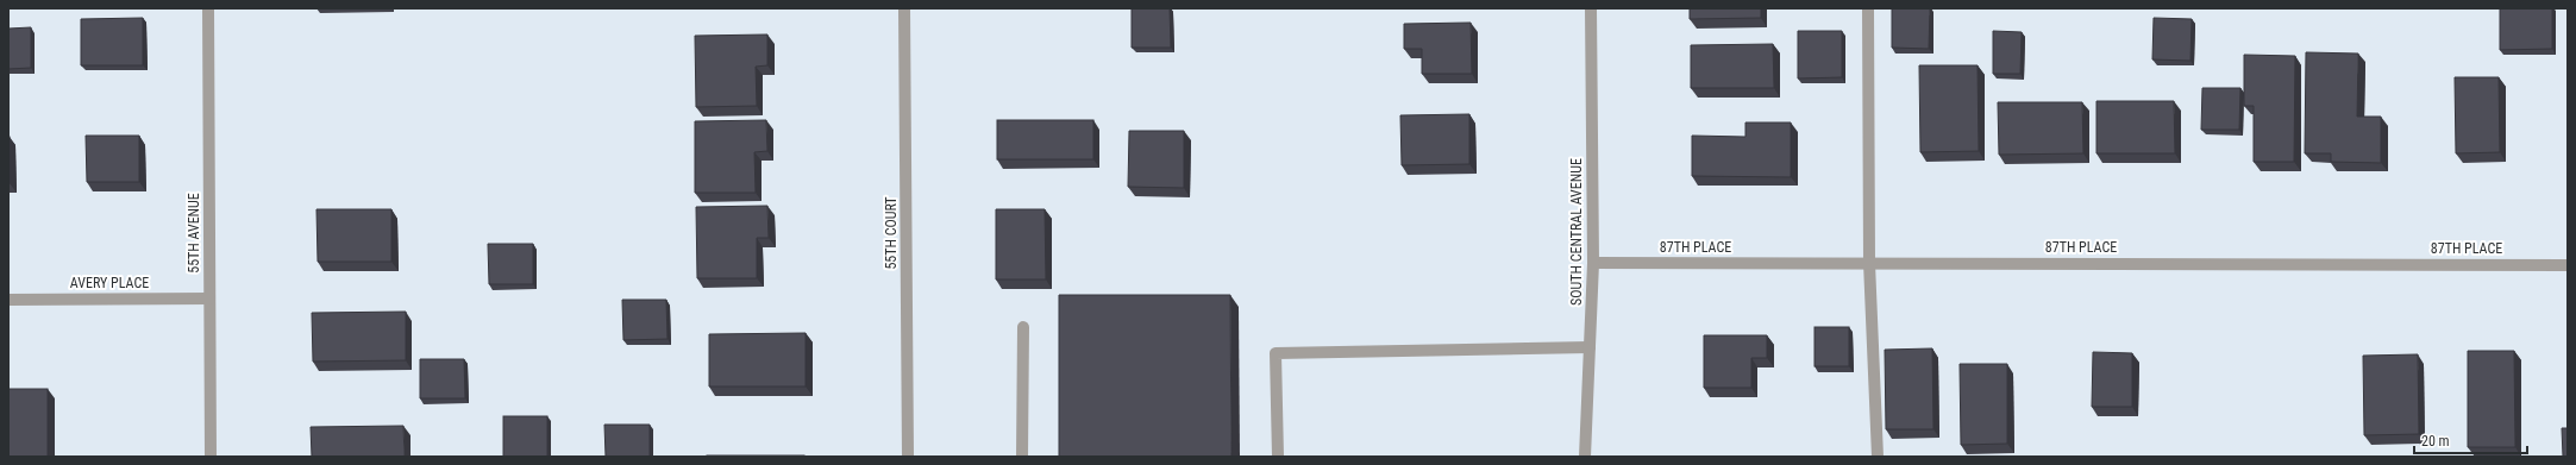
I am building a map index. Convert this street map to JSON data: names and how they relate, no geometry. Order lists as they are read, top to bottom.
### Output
{
  "streets": {
    "street": [
      "SOUTH CENTRAL AVENUE",
      "55TH AVENUE",
      "55TH COURT",
      "87TH PLACE",
      "AVERY PLACE"
    ]
  },
  "crossings": [
    ["SOUTH CENTRAL AVENUE", "87TH PLACE"],
    ["55TH AVENUE", "AVERY PLACE"]
  ],
  "scale_bar": "20 m"
}
